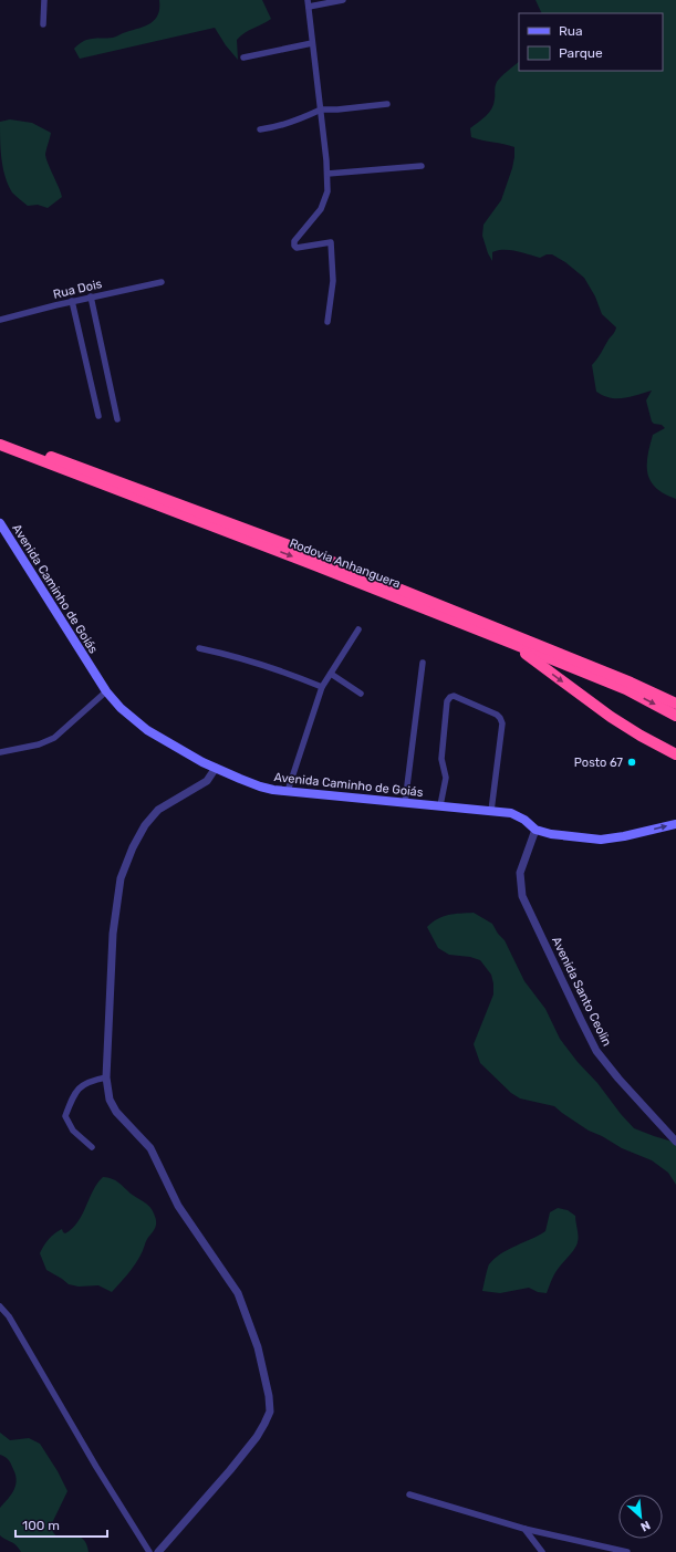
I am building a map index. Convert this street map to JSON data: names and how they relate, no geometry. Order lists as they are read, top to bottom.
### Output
{
  "streets": {
    "highway": ["Rodovia Anhanguera"],
    "main road": ["Avenida Caminho de Goiás"],
    "street": ["Rua Dois", "Avenida Santo Ceolin"]
  },
  "crossings": [
    ["Avenida Caminho de Goiás", "Avenida Santo Ceolin"]
  ],
  "places": ["Posto 67"],
  "legend": ["Rua", "Parque"],
  "scale_bar": "100 m",
  "north": "bottom right"
}
